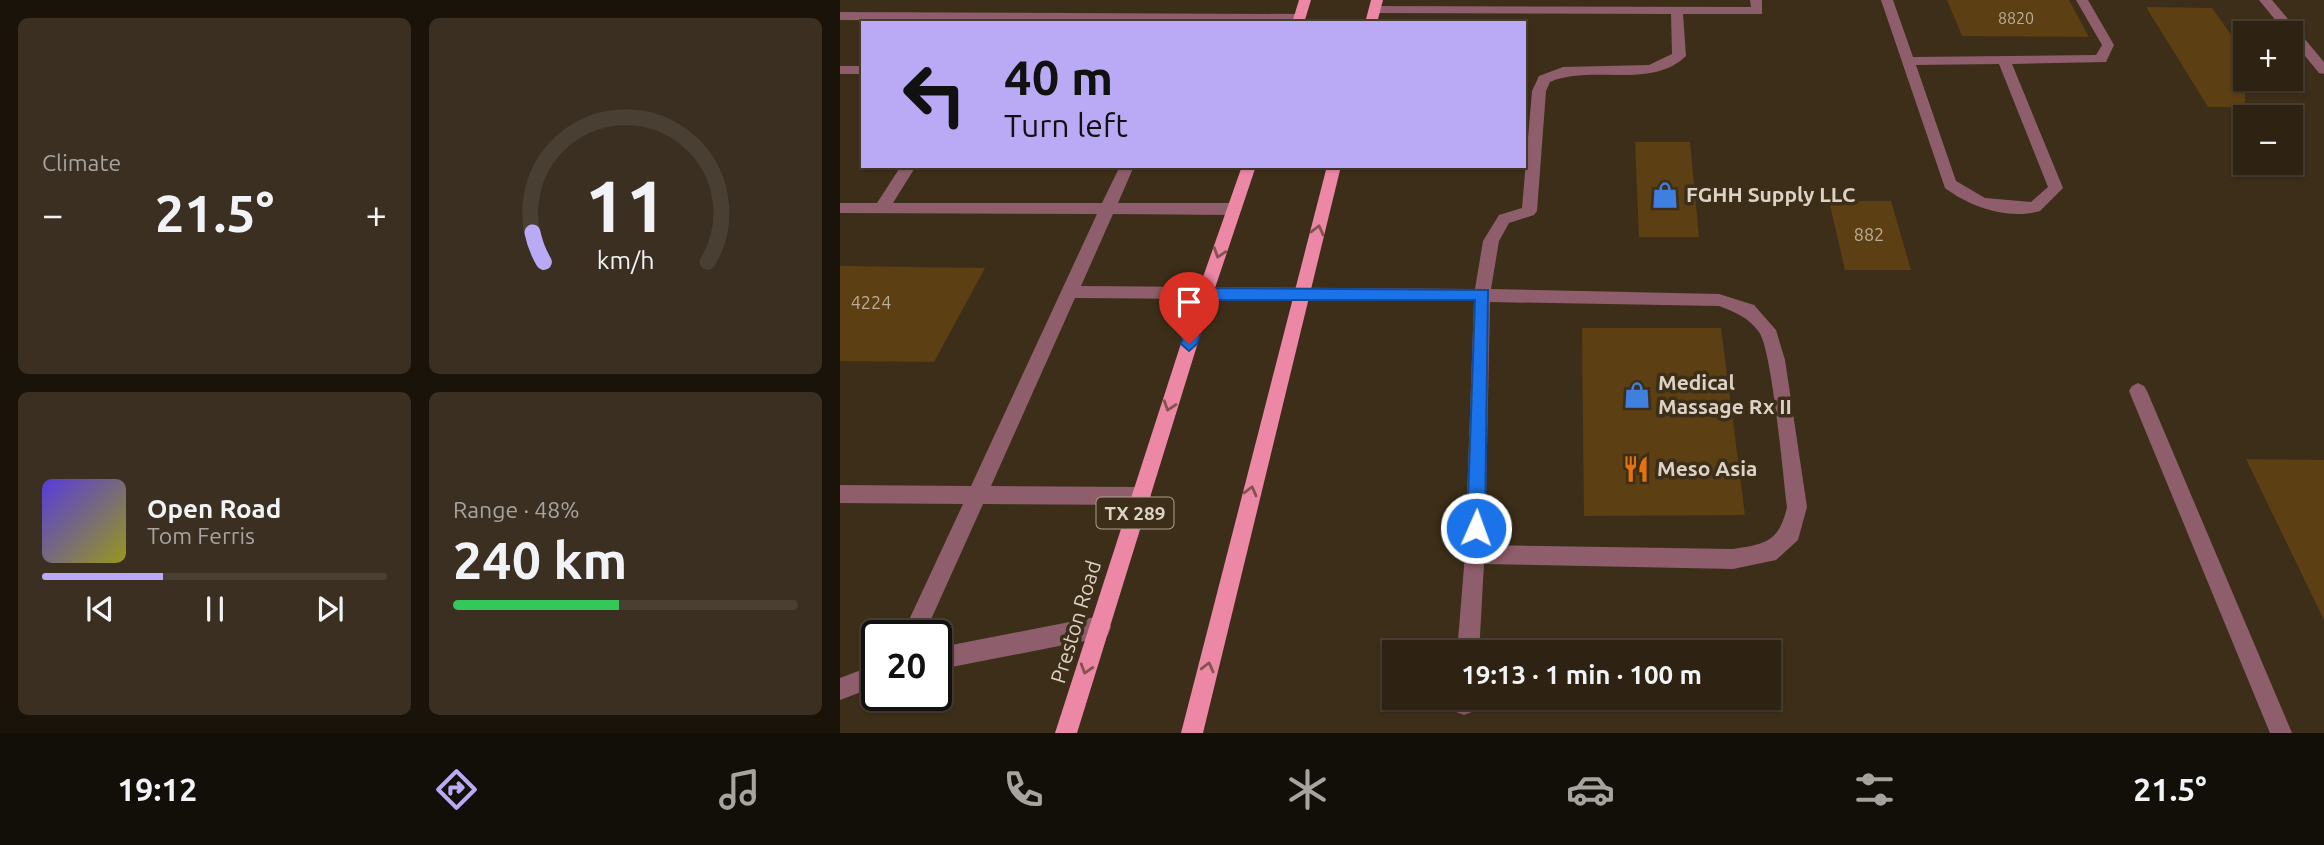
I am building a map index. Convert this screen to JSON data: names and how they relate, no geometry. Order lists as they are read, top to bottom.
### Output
{
  "streets": {
    "main road": ["TX 289", "Preston Road"]
  },
  "places": {
    "shop": ["FGHH Supply LLC", "Medical Massage Rx II"],
    "restaurant": ["Meso Asia"]
  },
  "house_numbers": ["8820", "882", "4224"],
  "page": {
    "tile": [
      "Climate",
      ["Range · 48%", "240 km"]
    ],
    "map_buttons": ["+", "−"],
    "turn": ["40 m", "Turn left"],
    "heat": ["−", "21.5°", "+"],
    "song": ["Open Road", "Tom Ferris"],
    "limit": "20",
    "trip": "19:13 · 1 min · 100 m",
    "tabs": ["19:12", "21.5°"],
    "gauge": ["11", "km/h"]
  }
}
